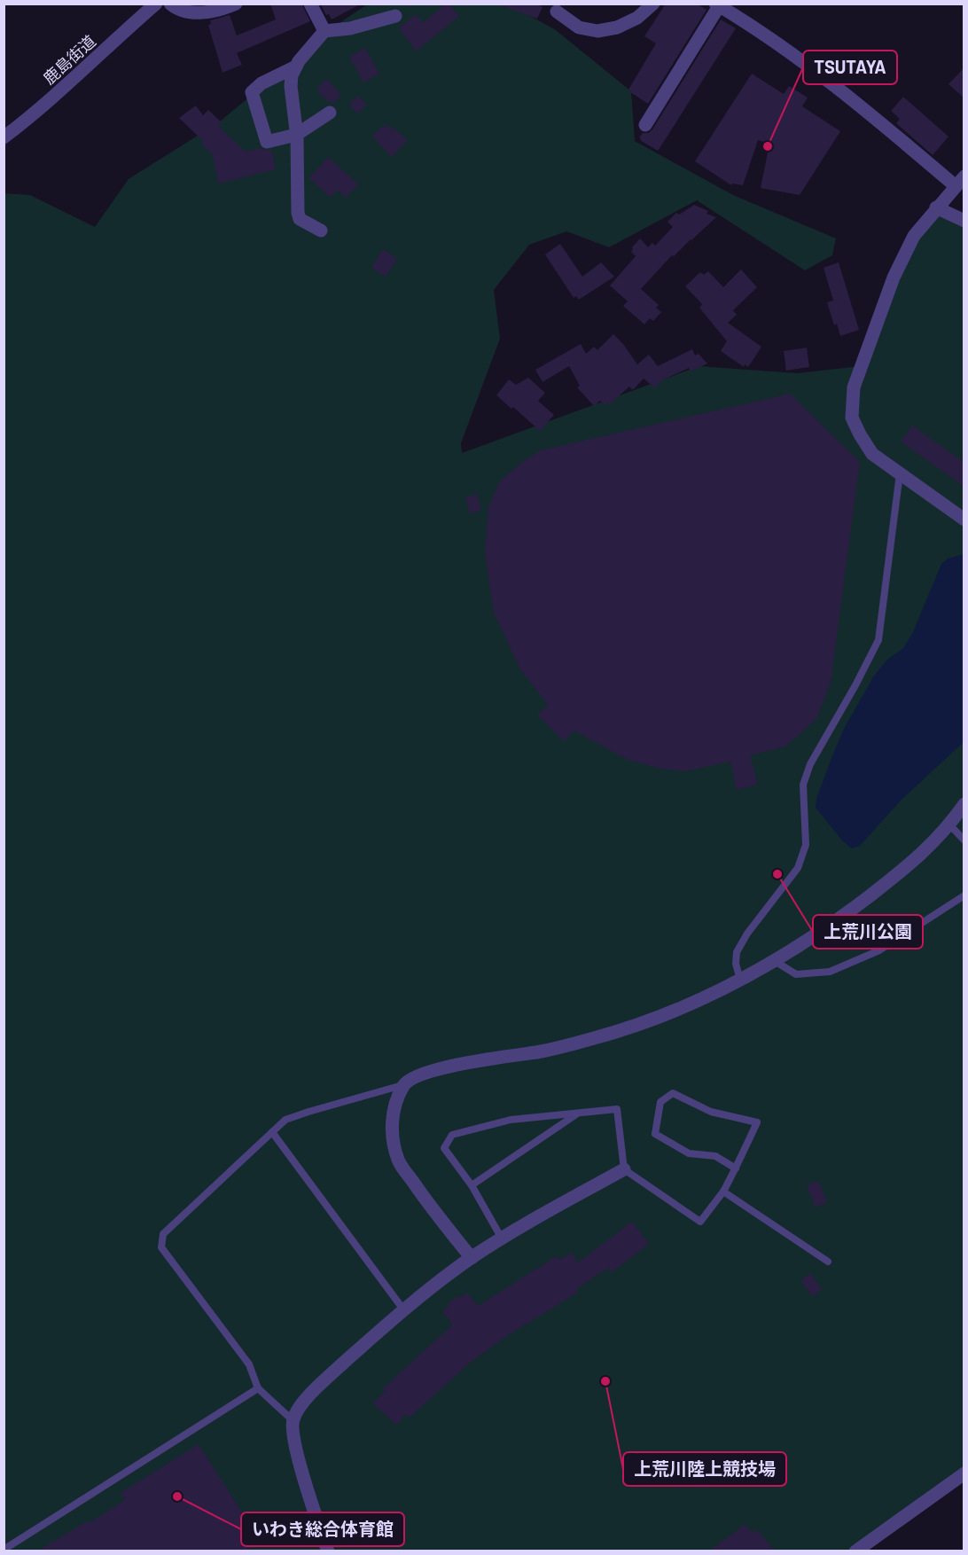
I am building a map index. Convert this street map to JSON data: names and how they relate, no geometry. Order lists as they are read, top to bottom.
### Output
{
  "streets": {
    "street": ["鹿島街道"]
  },
  "places": [
    "TSUTAYA",
    "上荒川公園",
    "上荒川陸上競技場",
    "いわき総合体育館"
  ]
}
